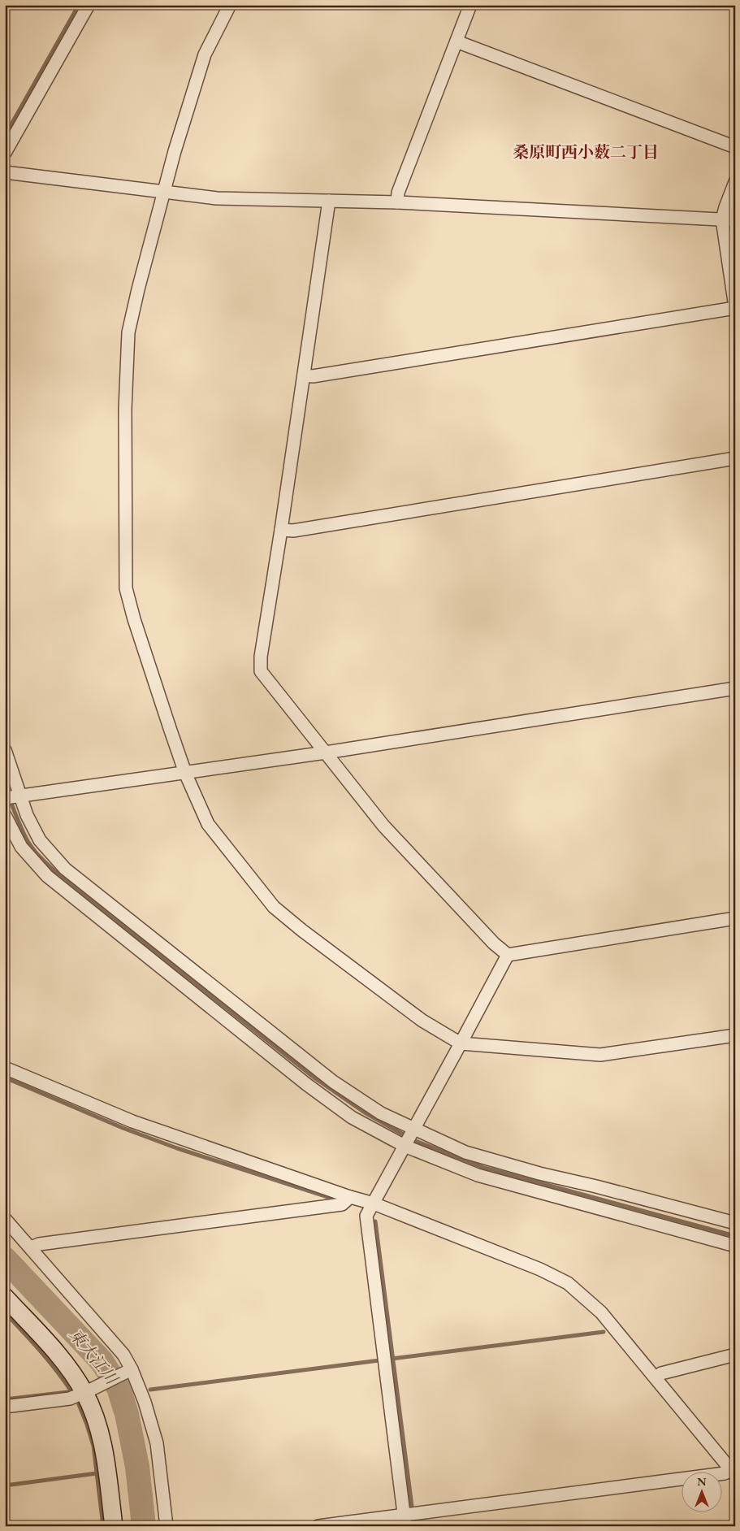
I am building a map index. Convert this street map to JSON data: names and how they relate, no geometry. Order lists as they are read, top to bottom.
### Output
{
  "districts": ["桑原町西小薮二丁目"],
  "water": ["東大江川"],
  "north": "top"
}
